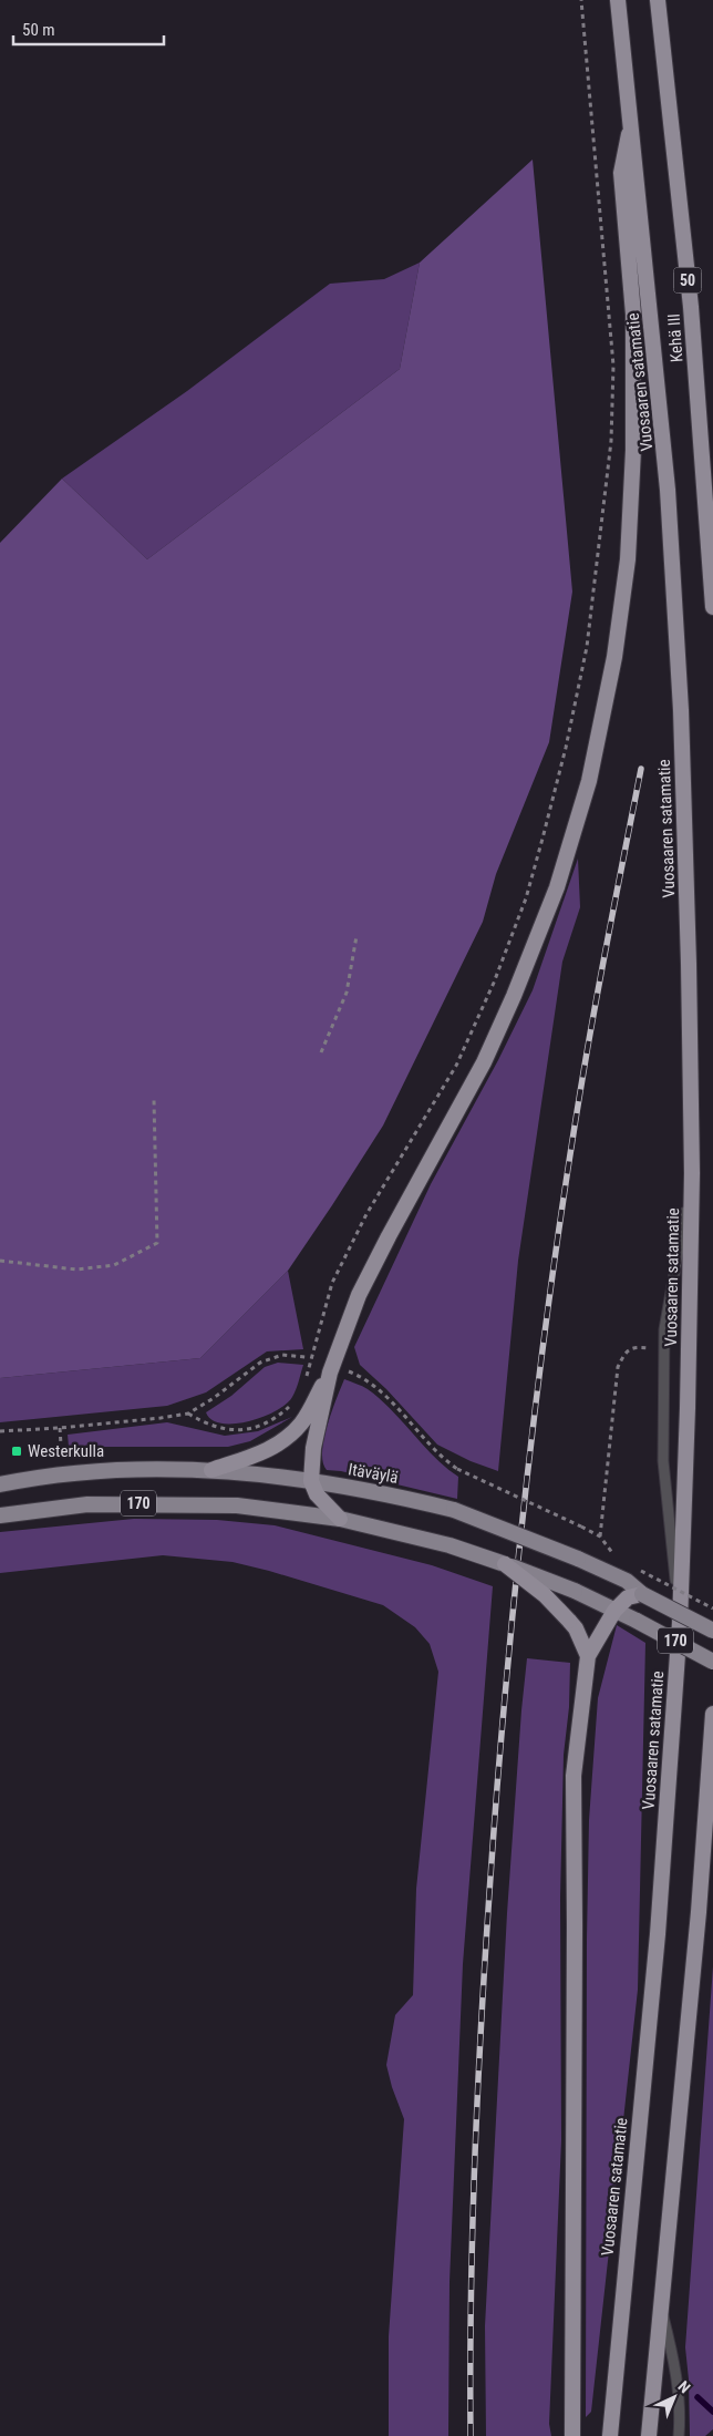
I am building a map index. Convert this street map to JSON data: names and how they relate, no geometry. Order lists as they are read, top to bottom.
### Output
{
  "streets": {
    "highway": ["50", "Kehä III", "Vuosaaren satamatie"],
    "main road": ["Itäväylä", "170"]
  },
  "places": {
    "transit": ["Westerkulla"]
  },
  "scale_bar": "50 m",
  "north": "top right"
}
